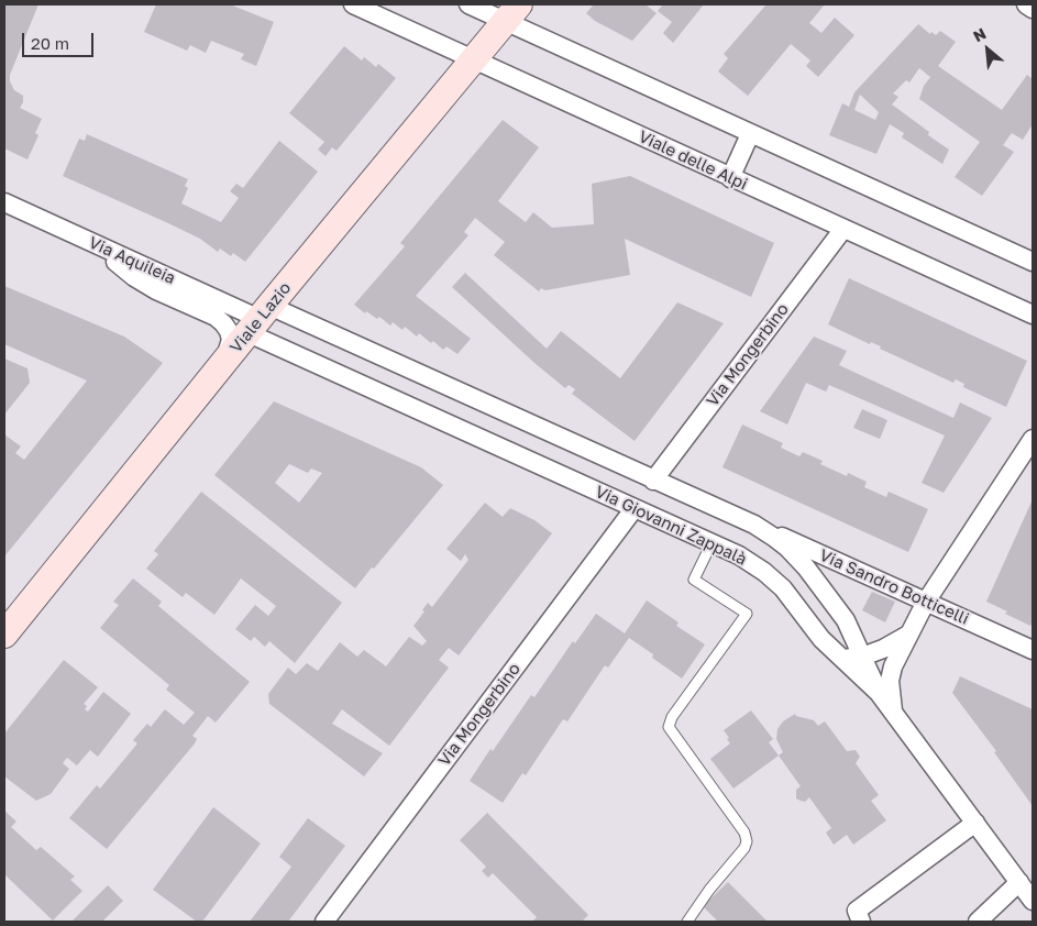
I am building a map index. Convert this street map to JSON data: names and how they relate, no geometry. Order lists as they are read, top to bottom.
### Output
{
  "streets": {
    "street": [
      "Viale delle Alpi",
      "Via Aquileia",
      "Viale Lazio",
      "Via Mongerbino",
      "Via Giovanni Zappalà",
      "Via Sandro Botticelli"
    ]
  },
  "crossings": [
    ["Viale delle Alpi", "Viale Lazio"],
    ["Viale delle Alpi", "Via Mongerbino"],
    ["Via Aquileia", "Viale Lazio"],
    ["Via Aquileia", "Via Giovanni Zappalà"],
    ["Viale Lazio", "Via Giovanni Zappalà"],
    ["Via Mongerbino", "Via Giovanni Zappalà"],
    ["Via Giovanni Zappalà", "Via Sandro Botticelli"]
  ],
  "scale_bar": "20 m",
  "north": "top left"
}
